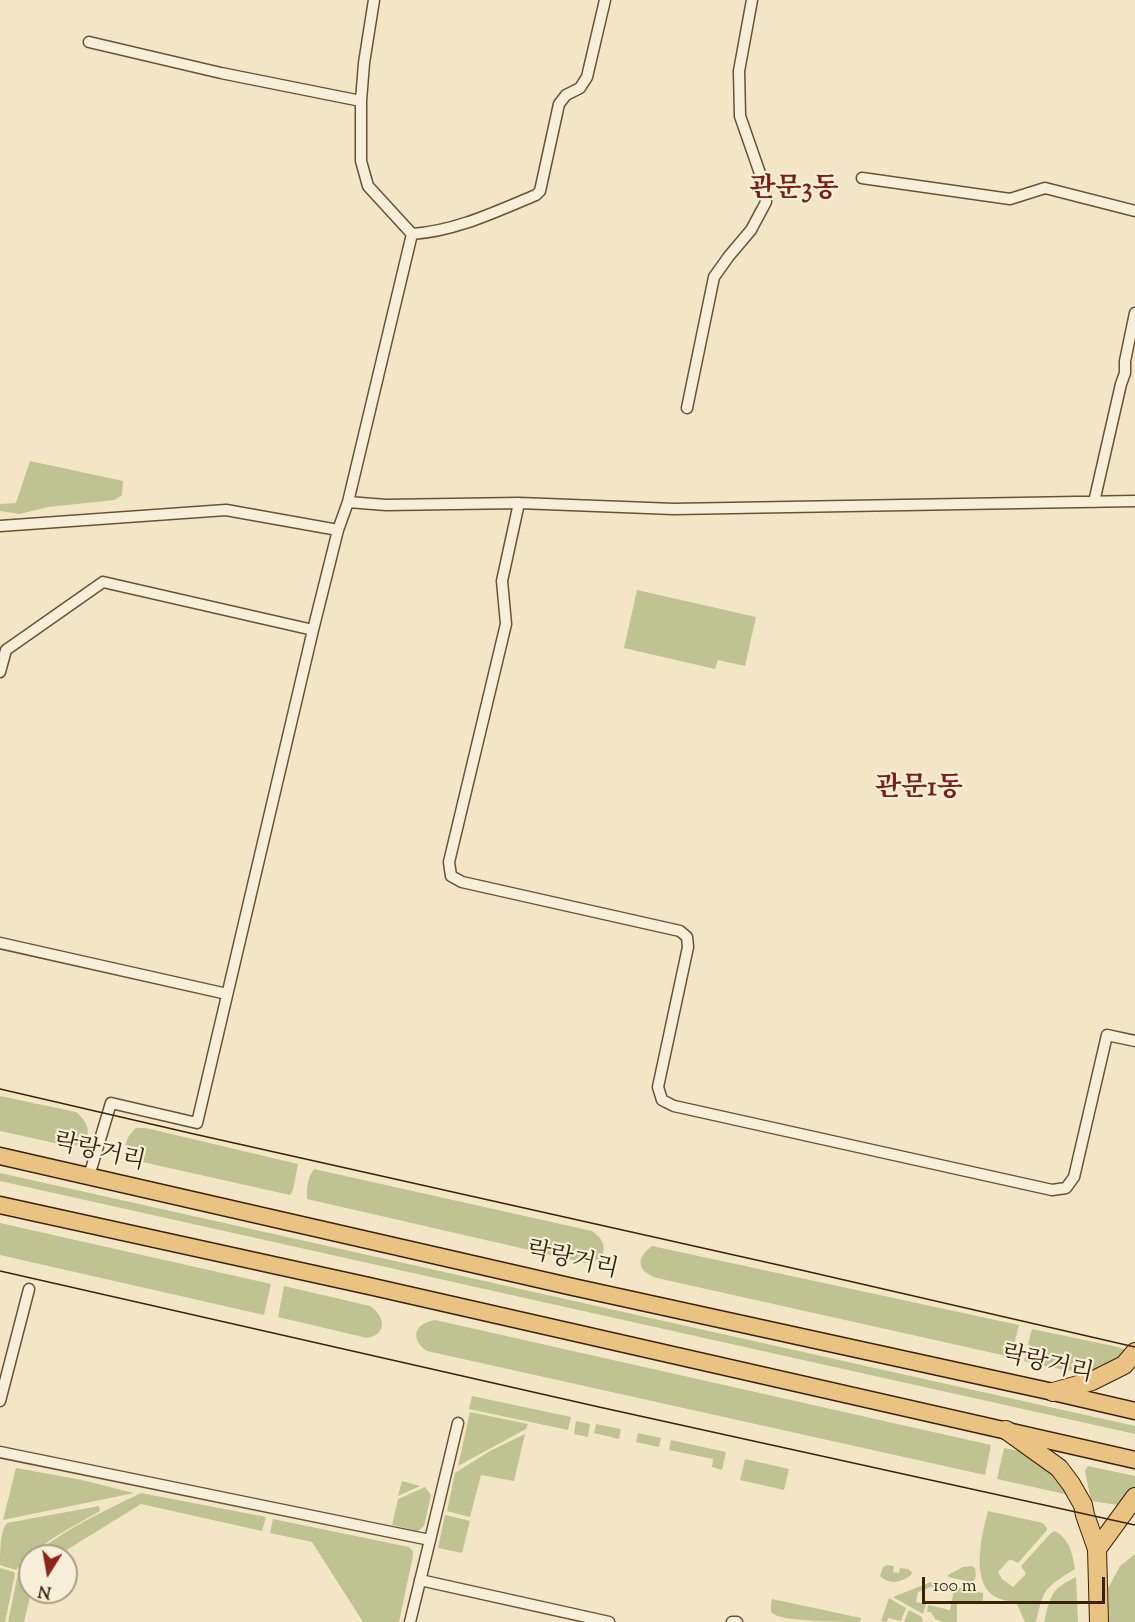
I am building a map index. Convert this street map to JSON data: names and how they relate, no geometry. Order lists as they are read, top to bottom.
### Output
{
  "streets": {
    "main road": ["락랑거리"]
  },
  "districts": ["관문3동", "관문1동"],
  "scale_bar": "100 m",
  "north": "bottom"
}
